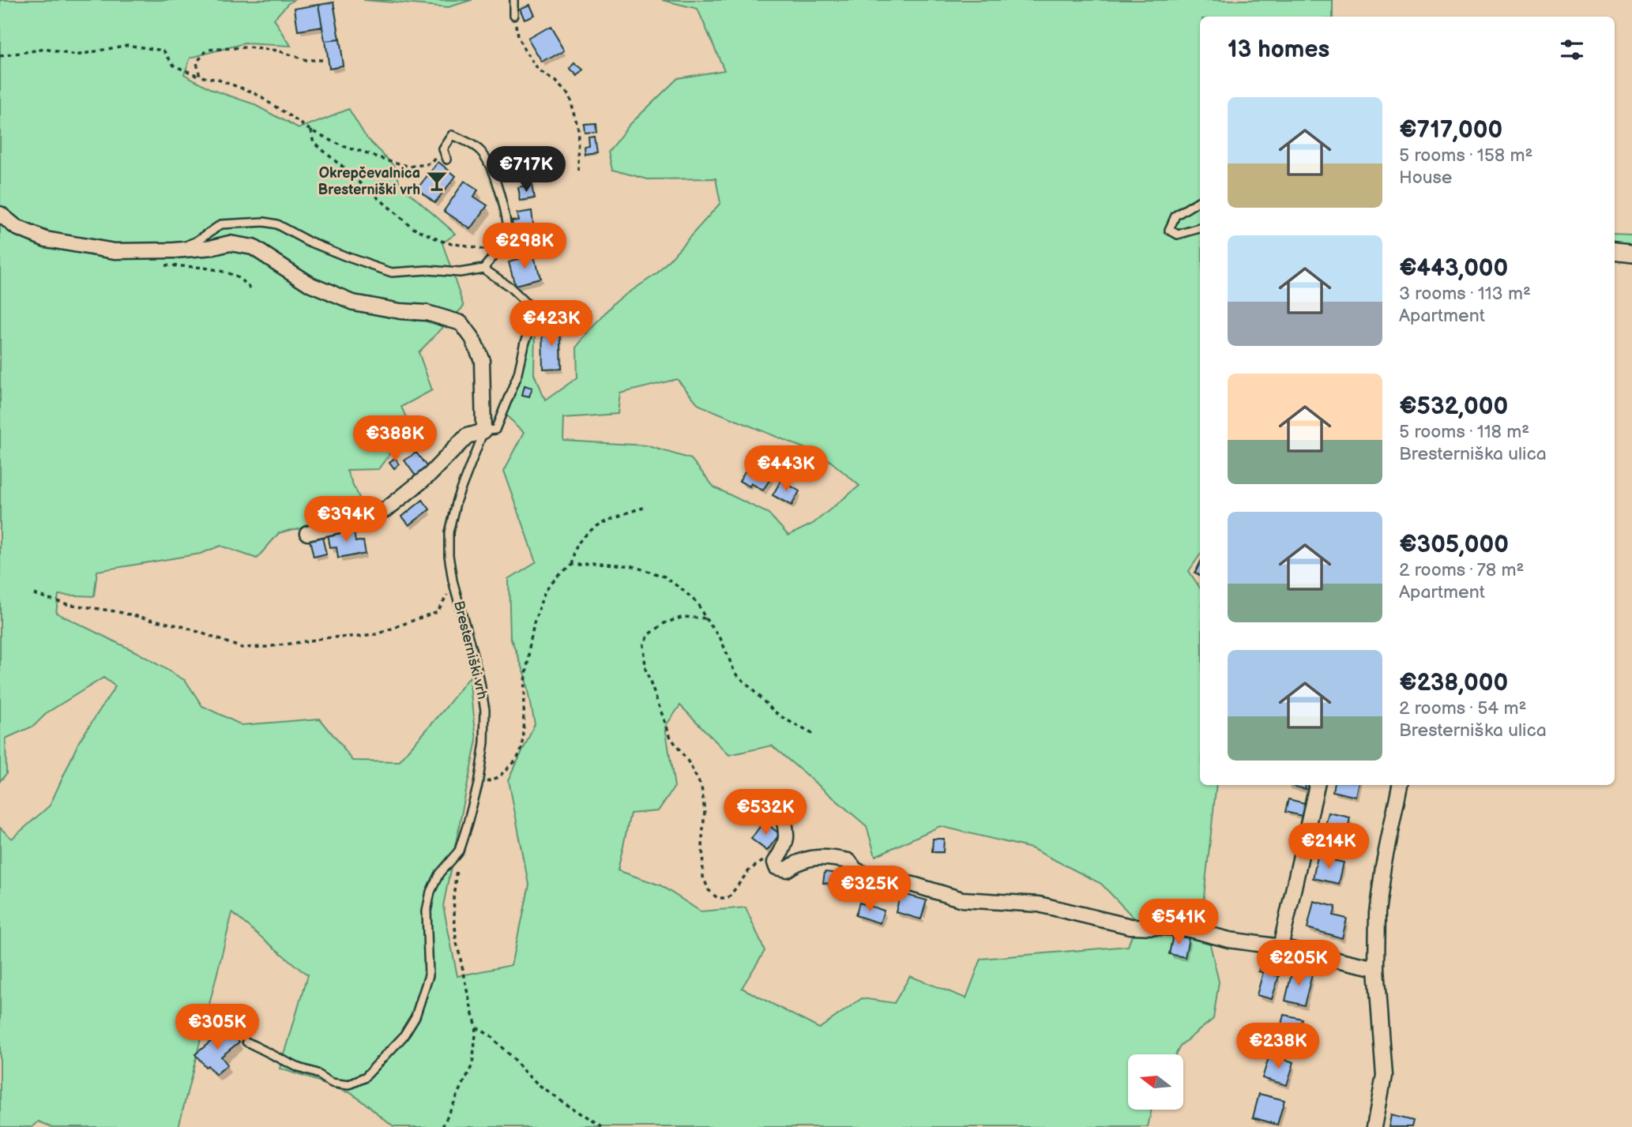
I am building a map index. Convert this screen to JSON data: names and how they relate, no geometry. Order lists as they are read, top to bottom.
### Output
{
  "streets": {
    "street": ["Bresterniški vrh"]
  },
  "places": {
    "bar": ["Okrepčevalnica Bresterniški vrh"]
  },
  "north": "left",
  "page": {
    "heading": "13 homes",
    "list": [
      {
        "name": "€717,000",
        "note": "5 rooms · 158 m² · House"
      },
      {
        "name": "€443,000",
        "note": "3 rooms · 113 m² · Apartment"
      },
      {
        "name": "€532,000",
        "note": "5 rooms · 118 m² · Bresterniška ulica"
      },
      {
        "name": "€305,000",
        "note": "2 rooms · 78 m² · Apartment"
      },
      {
        "name": "€238,000",
        "note": "2 rooms · 54 m² · Bresterniška ulica"
      }
    ],
    "price": [
      "€717K",
      "€298K",
      "€423K",
      "€388K",
      "€443K",
      "€394K",
      "€532K",
      "€214K",
      "€325K",
      "€541K",
      "€205K",
      "€305K",
      "€238K"
    ]
  }
}
